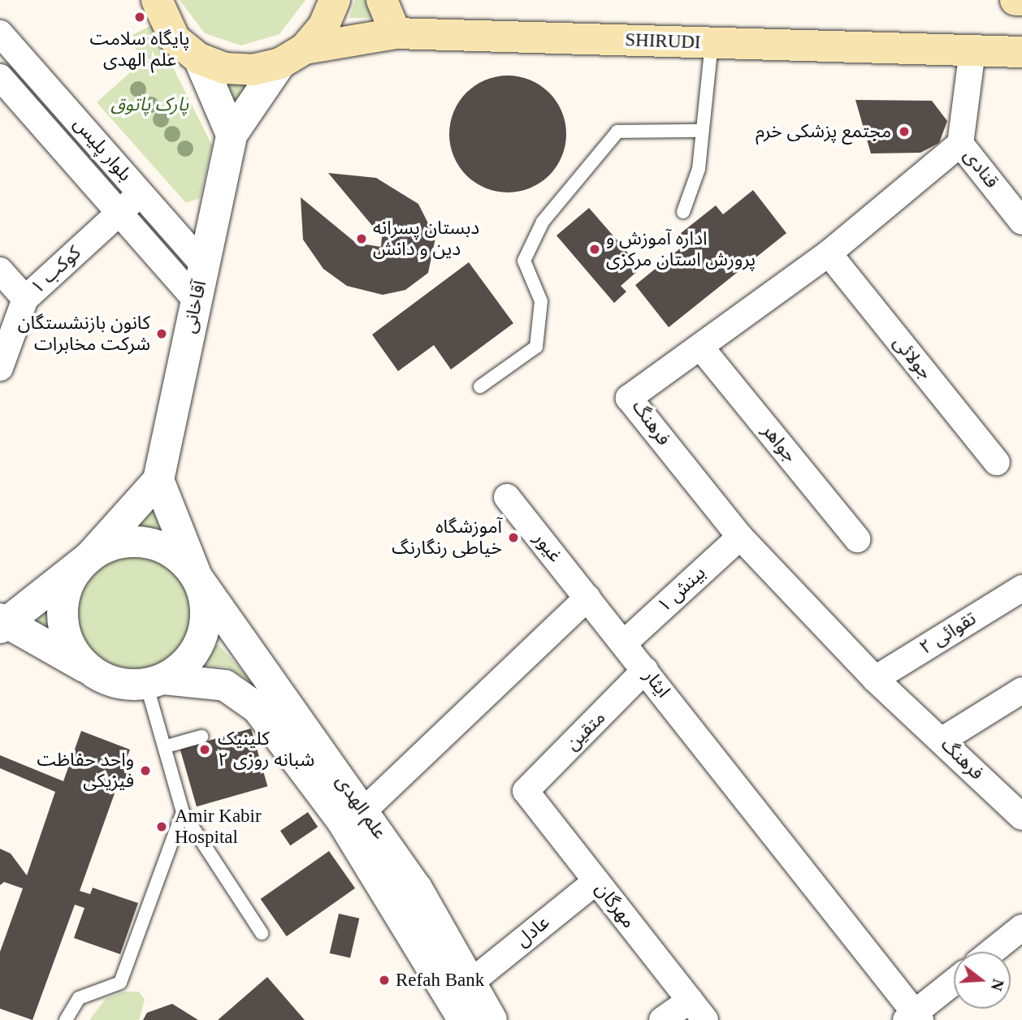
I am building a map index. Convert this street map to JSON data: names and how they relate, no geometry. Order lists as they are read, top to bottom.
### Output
{
  "streets": {
    "main road": ["SHIRUDI"],
    "street": [
      "بلوار پلیس",
      "قنادی",
      "کوکب ۱",
      "آقاخانی",
      "جولائی",
      "فرهنگ",
      "جواهر",
      "غیور",
      "بینش ۱",
      "تقوائی ۲",
      "ایثار",
      "متقین",
      "علم الهدی",
      "مهرگان",
      "عادل"
    ]
  },
  "crossings": [
    ["بلوار پلیس", "کوکب ۱"],
    ["بلوار پلیس", "آقاخانی"],
    ["قنادی", "فرهنگ"],
    ["جولائی", "فرهنگ"],
    ["فرهنگ", "جواهر"],
    ["فرهنگ", "بینش ۱"],
    ["فرهنگ", "تقوائی ۲"],
    ["غیور", "ایثار"],
    ["بینش ۱", "ایثار"],
    ["ایثار", "متقین"],
    ["متقین", "مهرگان"],
    ["علم الهدی", "عادل"],
    ["مهرگان", "عادل"]
  ],
  "parks": ["پارک پاتوق"],
  "places": [
    "پایگاه سلامت علم الهدی",
    "مجتمع پزشکی خرم",
    "دبستان پسرانه دین و دانش",
    "اداره آموزش و پرورش استان مرکزی",
    "کانون بازنشستگان شرکت مخابرات",
    "آموزشگاه خیاطی رنگارنگ",
    "کلینیک شبانه روزی ۲",
    "واحد حفاظت فیزیکی",
    "Amir Kabir Hospital",
    "Refah Bank"
  ],
  "north": "right"
}
